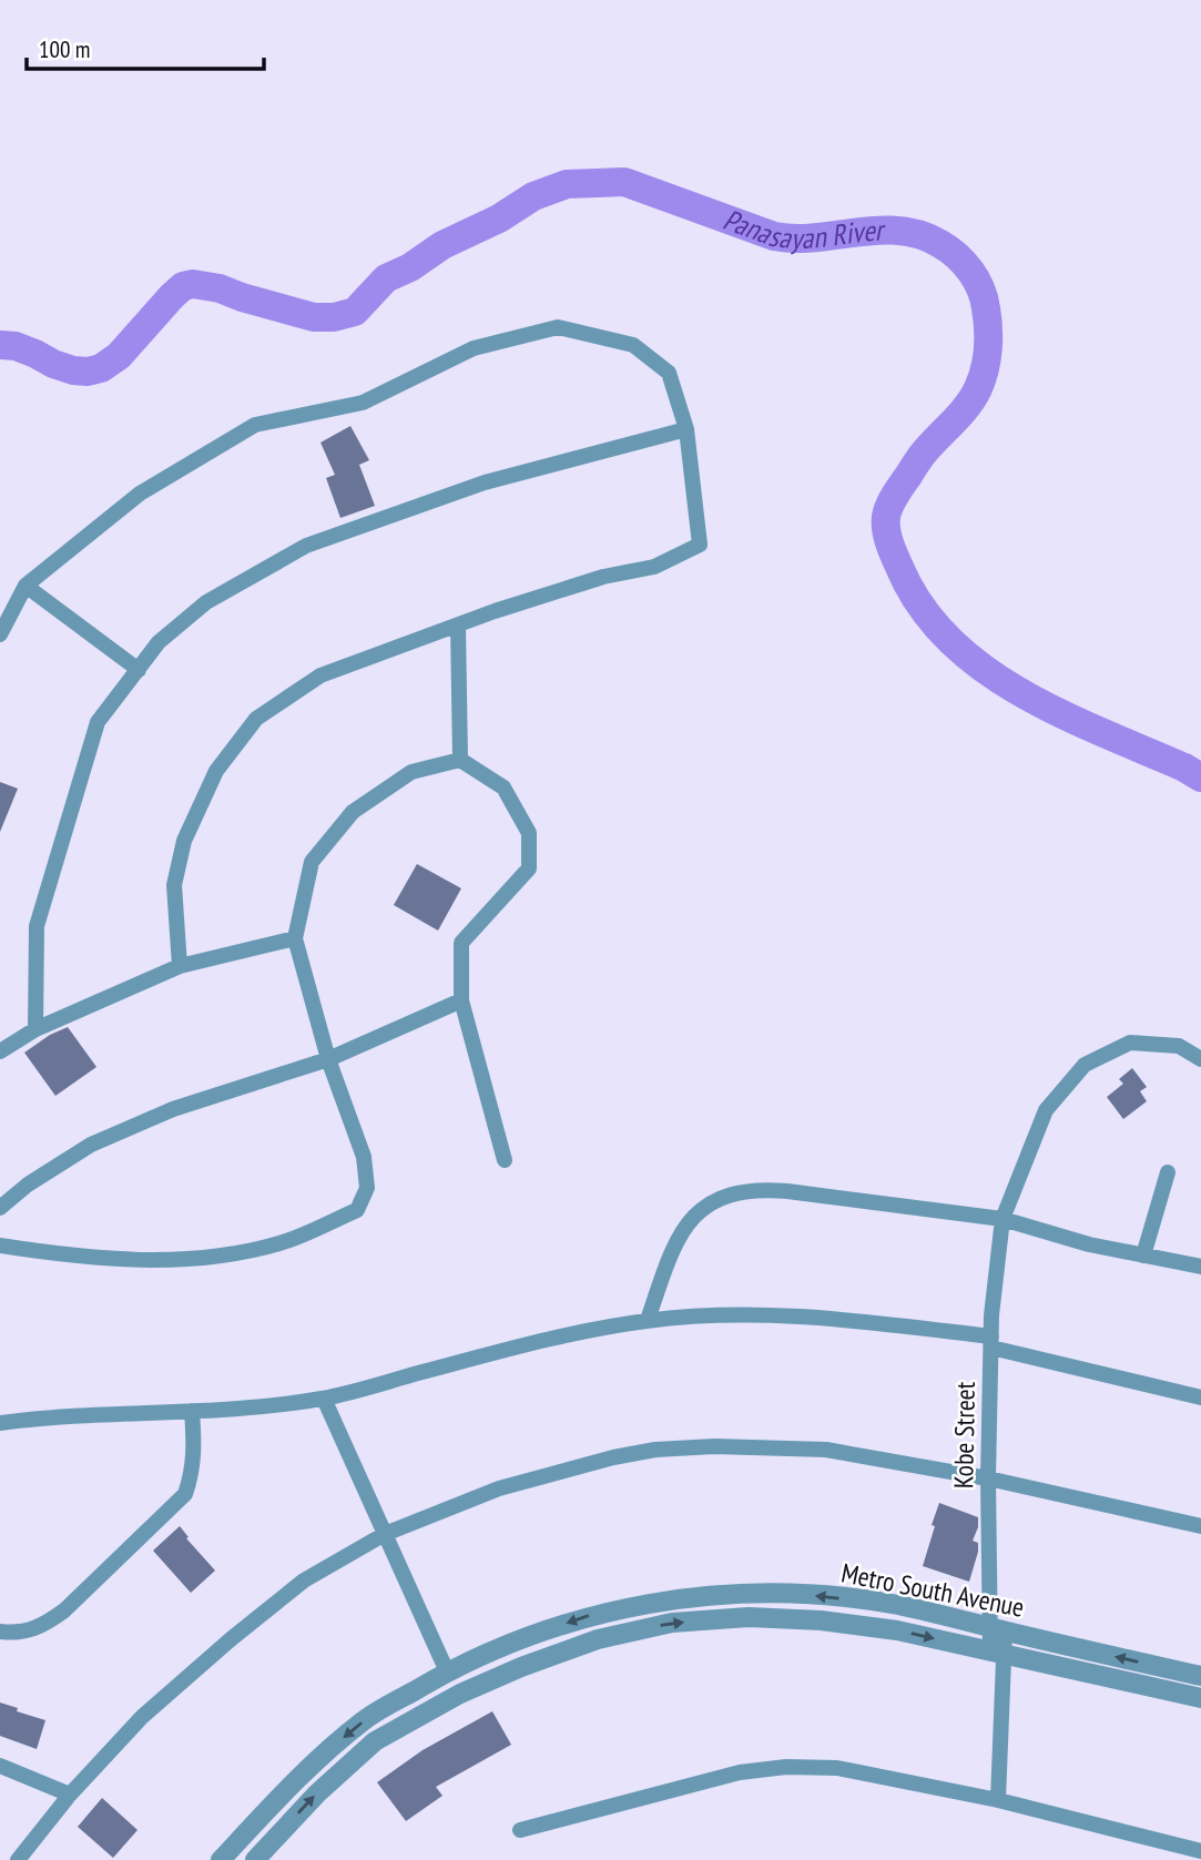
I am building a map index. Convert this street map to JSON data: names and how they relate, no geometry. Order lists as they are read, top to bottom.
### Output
{
  "streets": {
    "street": ["Kobe Street", "Metro South Avenue"]
  },
  "crossings": [
    ["Kobe Street", "Metro South Avenue"]
  ],
  "water": ["Panasayan River"],
  "scale_bar": "100 m"
}
